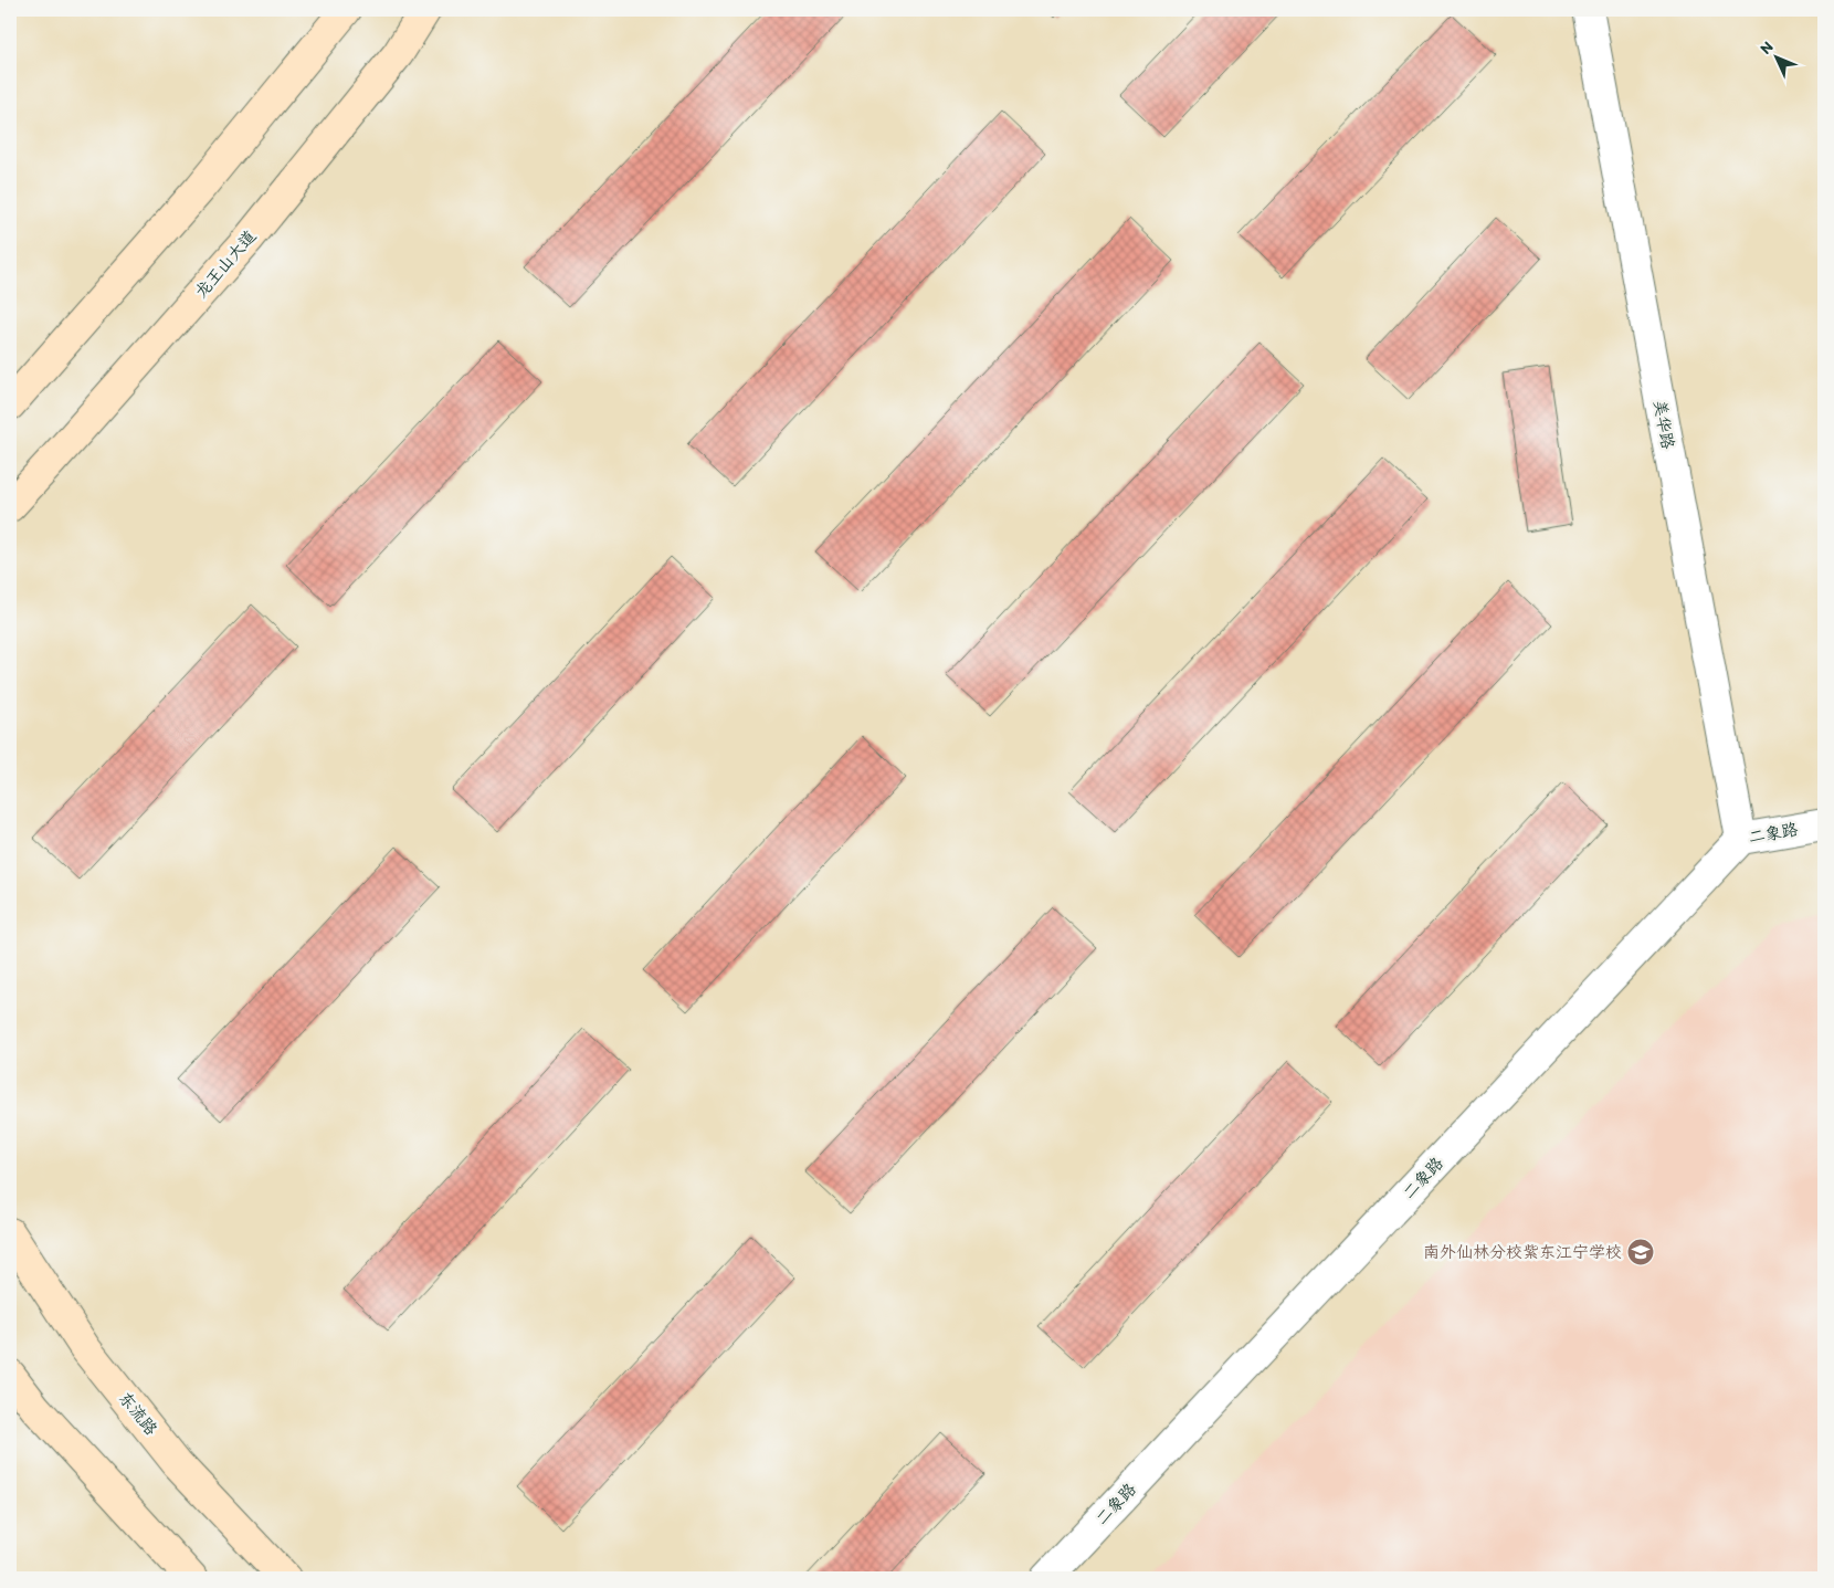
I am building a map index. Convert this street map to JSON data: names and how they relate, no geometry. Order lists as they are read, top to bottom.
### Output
{
  "streets": {
    "main road": ["龙王山大道", "东流路"],
    "street": ["美华路", "二象路"]
  },
  "crossings": [
    ["美华路", "二象路"]
  ],
  "places": {
    "school or university": ["南外仙林分校紫东江宁学校"]
  },
  "north": "top left"
}
